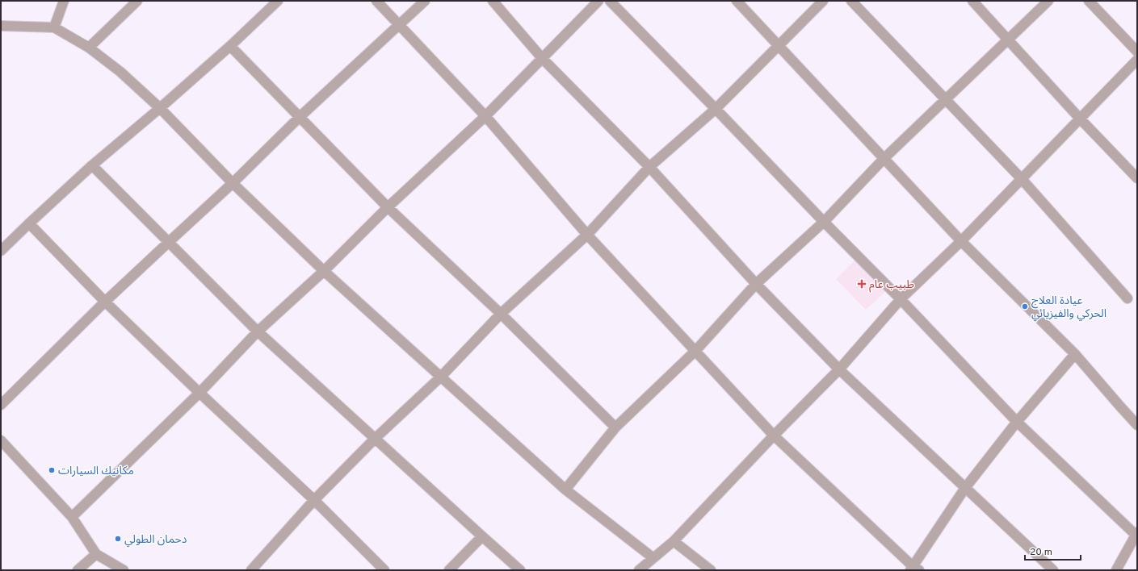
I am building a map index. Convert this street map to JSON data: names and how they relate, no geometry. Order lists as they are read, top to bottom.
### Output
{
  "places": {
    "health": ["طبيب عام"],
    "other": ["عيادة العلاج الحركي والفيزيائي", "مكانيك السيارات", "دحمان الطولي"]
  },
  "scale_bar": "20 m"
}
